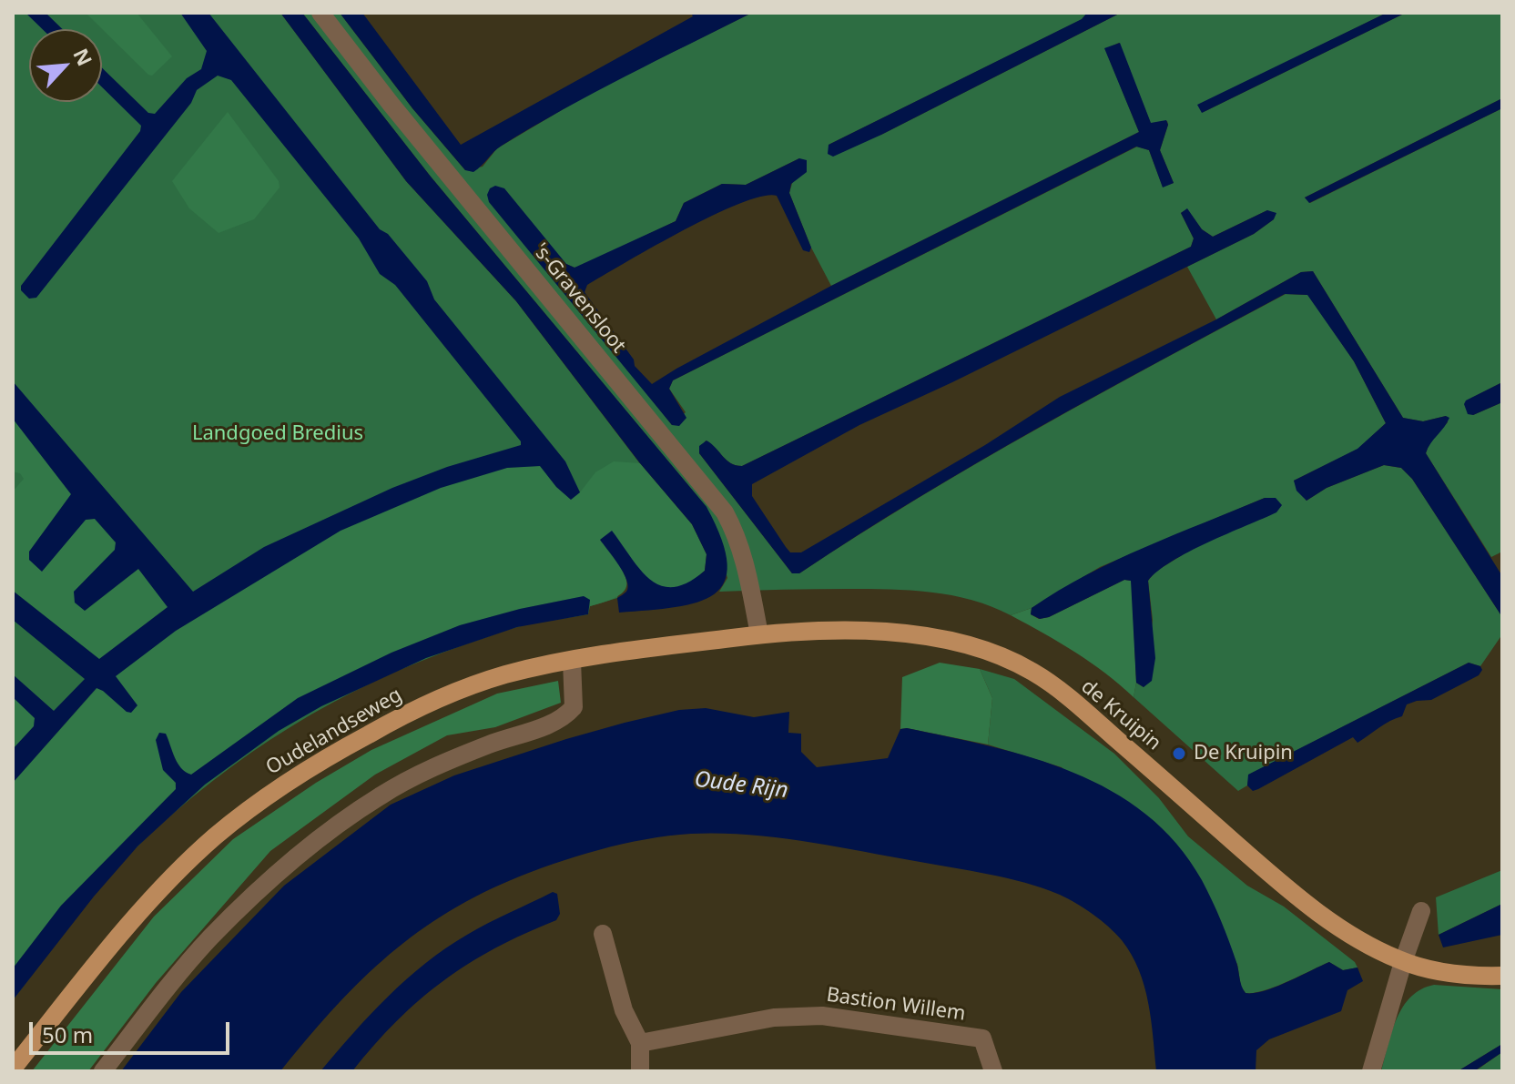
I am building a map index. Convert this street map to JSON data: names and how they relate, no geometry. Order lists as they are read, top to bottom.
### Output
{
  "streets": {
    "main road": ["de Kruipin", "Oudelandseweg"],
    "street": ["'s-Gravensloot", "Bastion Willem"]
  },
  "crossings": [
    ["'s-Gravensloot", "de Kruipin"],
    ["'s-Gravensloot", "Oudelandseweg"],
    ["de Kruipin", "Oudelandseweg"]
  ],
  "water": ["Oude Rijn"],
  "parks": ["Landgoed Bredius"],
  "places": ["De Kruipin"],
  "scale_bar": "50 m",
  "north": "top right"
}
